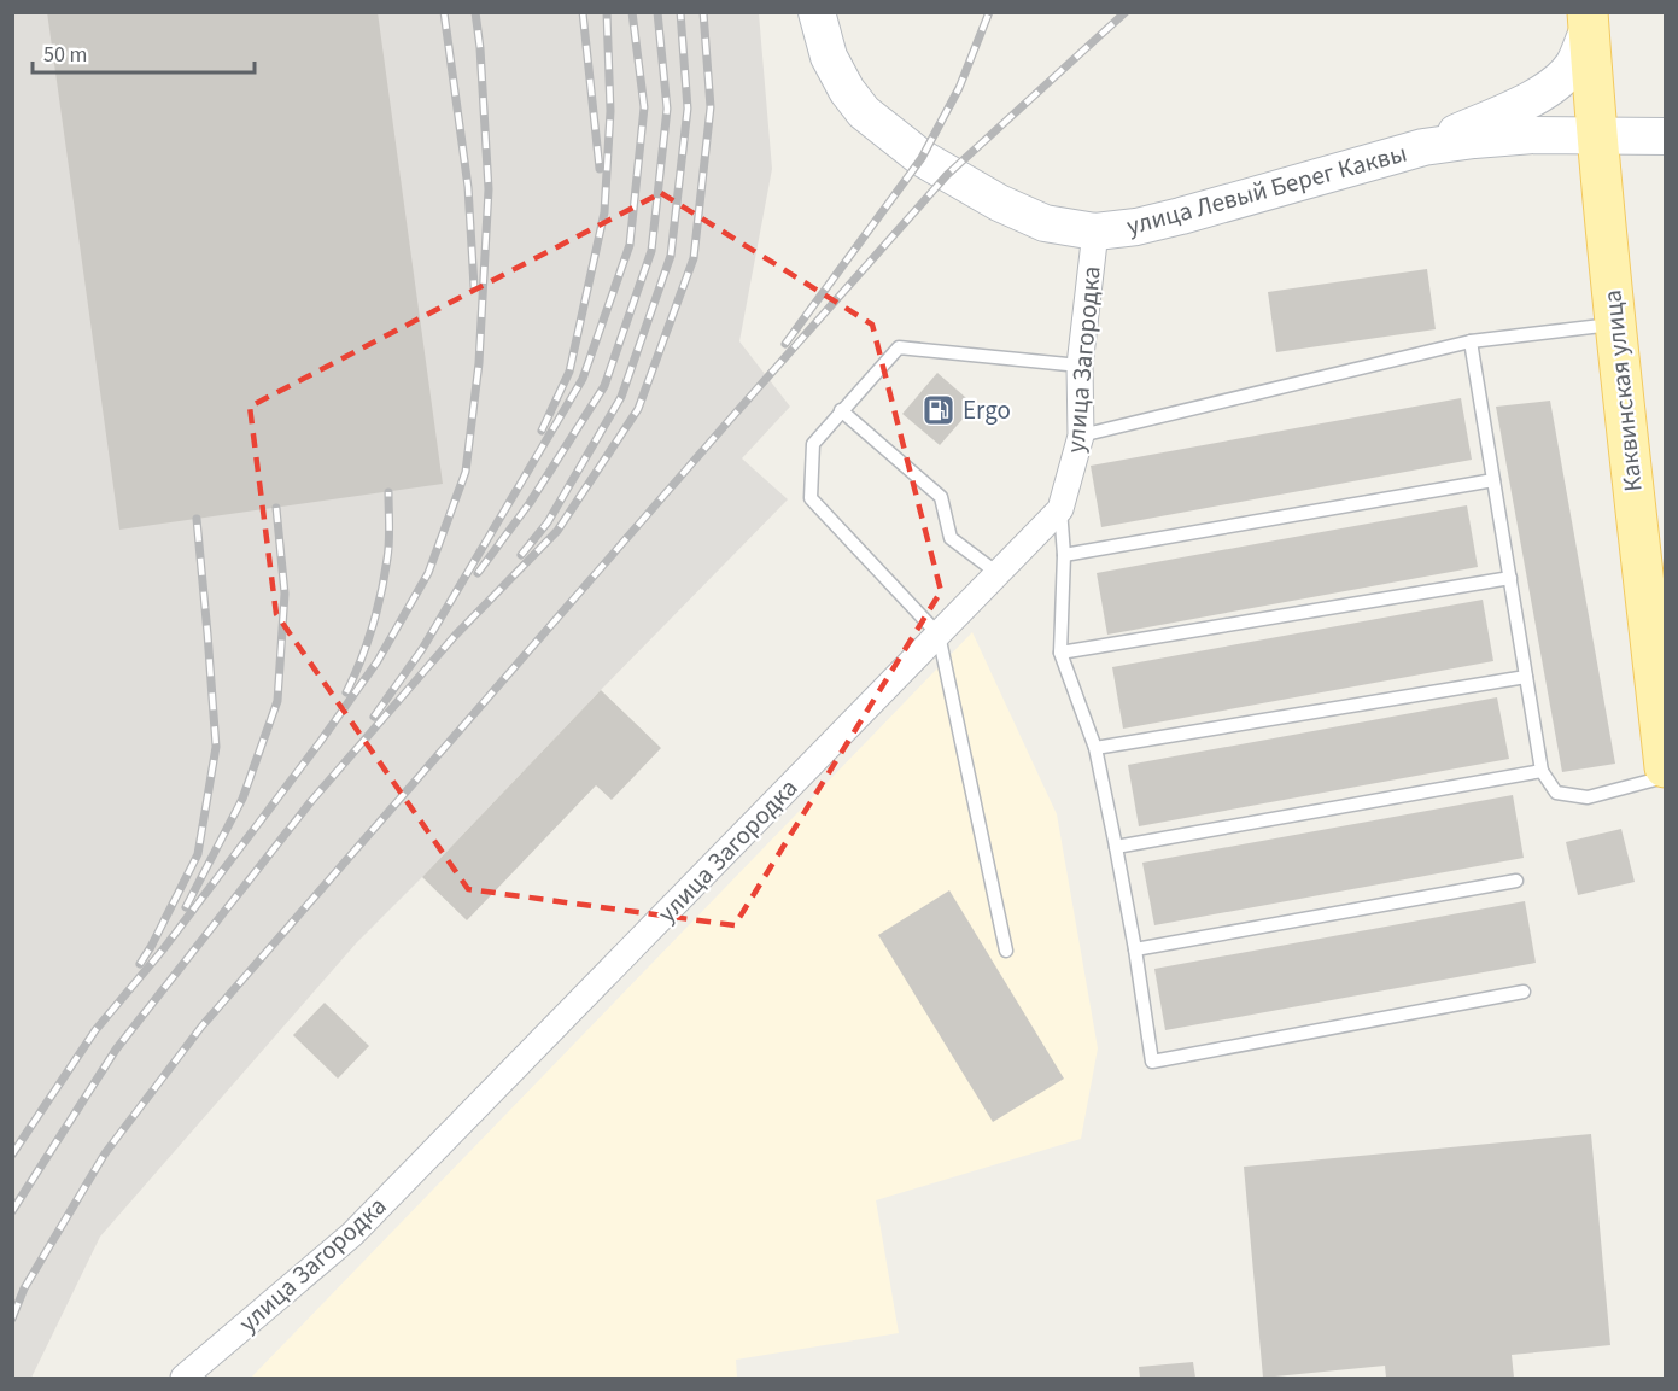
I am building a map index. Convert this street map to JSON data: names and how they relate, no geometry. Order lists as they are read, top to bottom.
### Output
{
  "streets": {
    "main road": ["улица Левый Берег Каквы", "Каквинская улица"],
    "street": ["улица Загородка"]
  },
  "crossings": [
    ["улица Левый Берег Каквы", "улица Загородка"],
    ["улица Левый Берег Каквы", "Каквинская улица"]
  ],
  "places": {
    "fuel station": ["Ergo"]
  },
  "scale_bar": "50 m"
}
